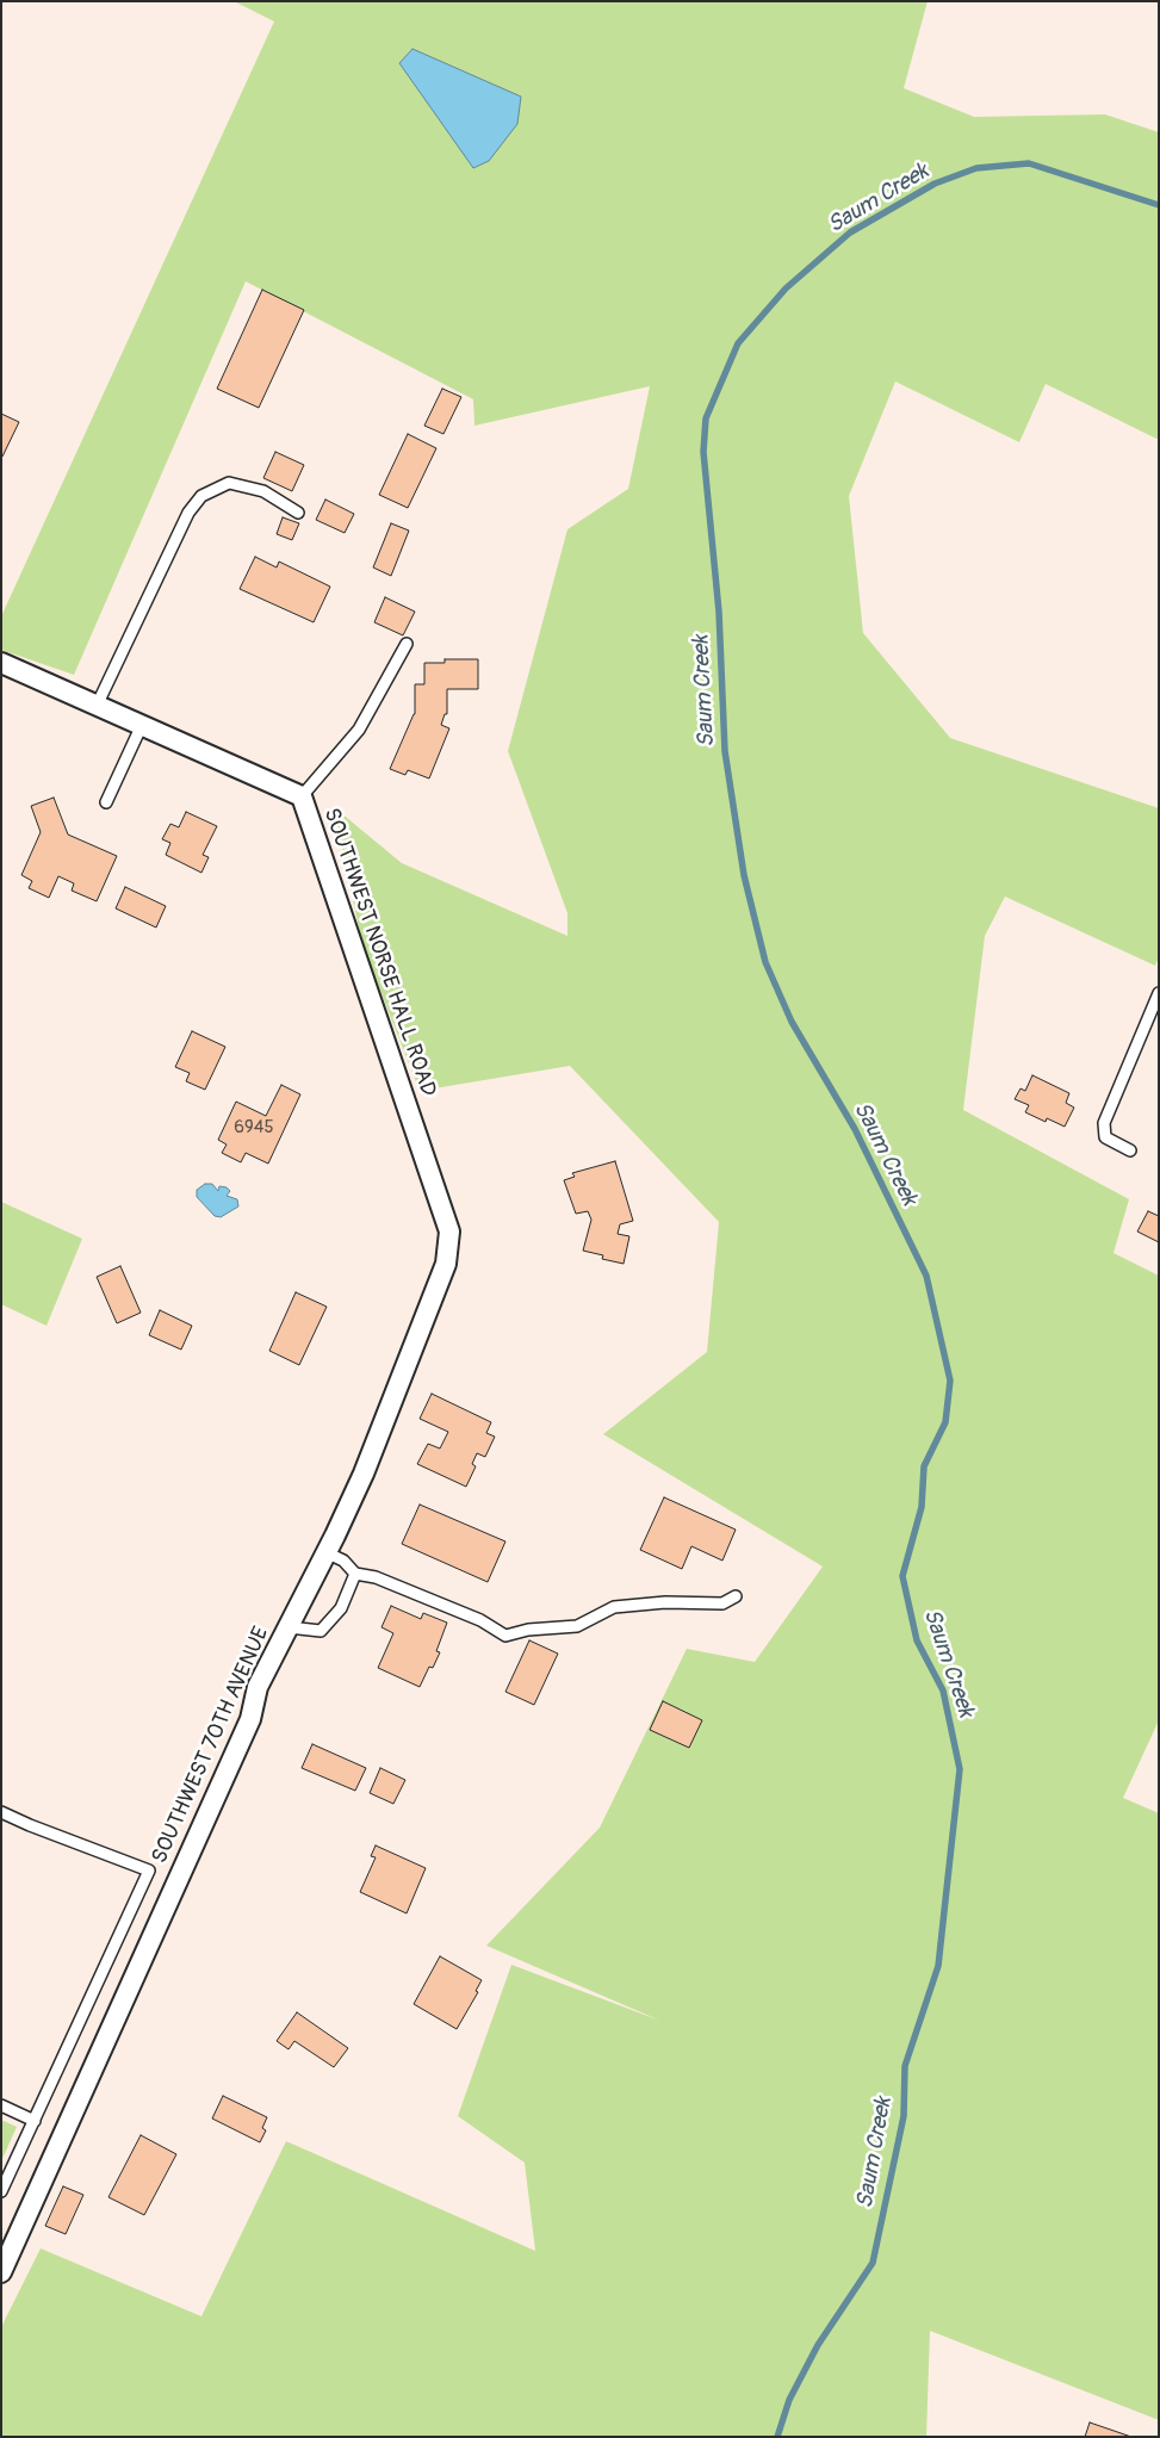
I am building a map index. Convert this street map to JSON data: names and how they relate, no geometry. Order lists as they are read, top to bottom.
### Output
{
  "streets": {
    "street": ["SOUTHWEST NORSE HALL ROAD", "SOUTHWEST 70TH AVENUE"]
  },
  "crossings": [
    ["SOUTHWEST NORSE HALL ROAD", "SOUTHWEST 70TH AVENUE"]
  ],
  "water": ["Saum Creek"],
  "house_numbers": ["6945"]
}
